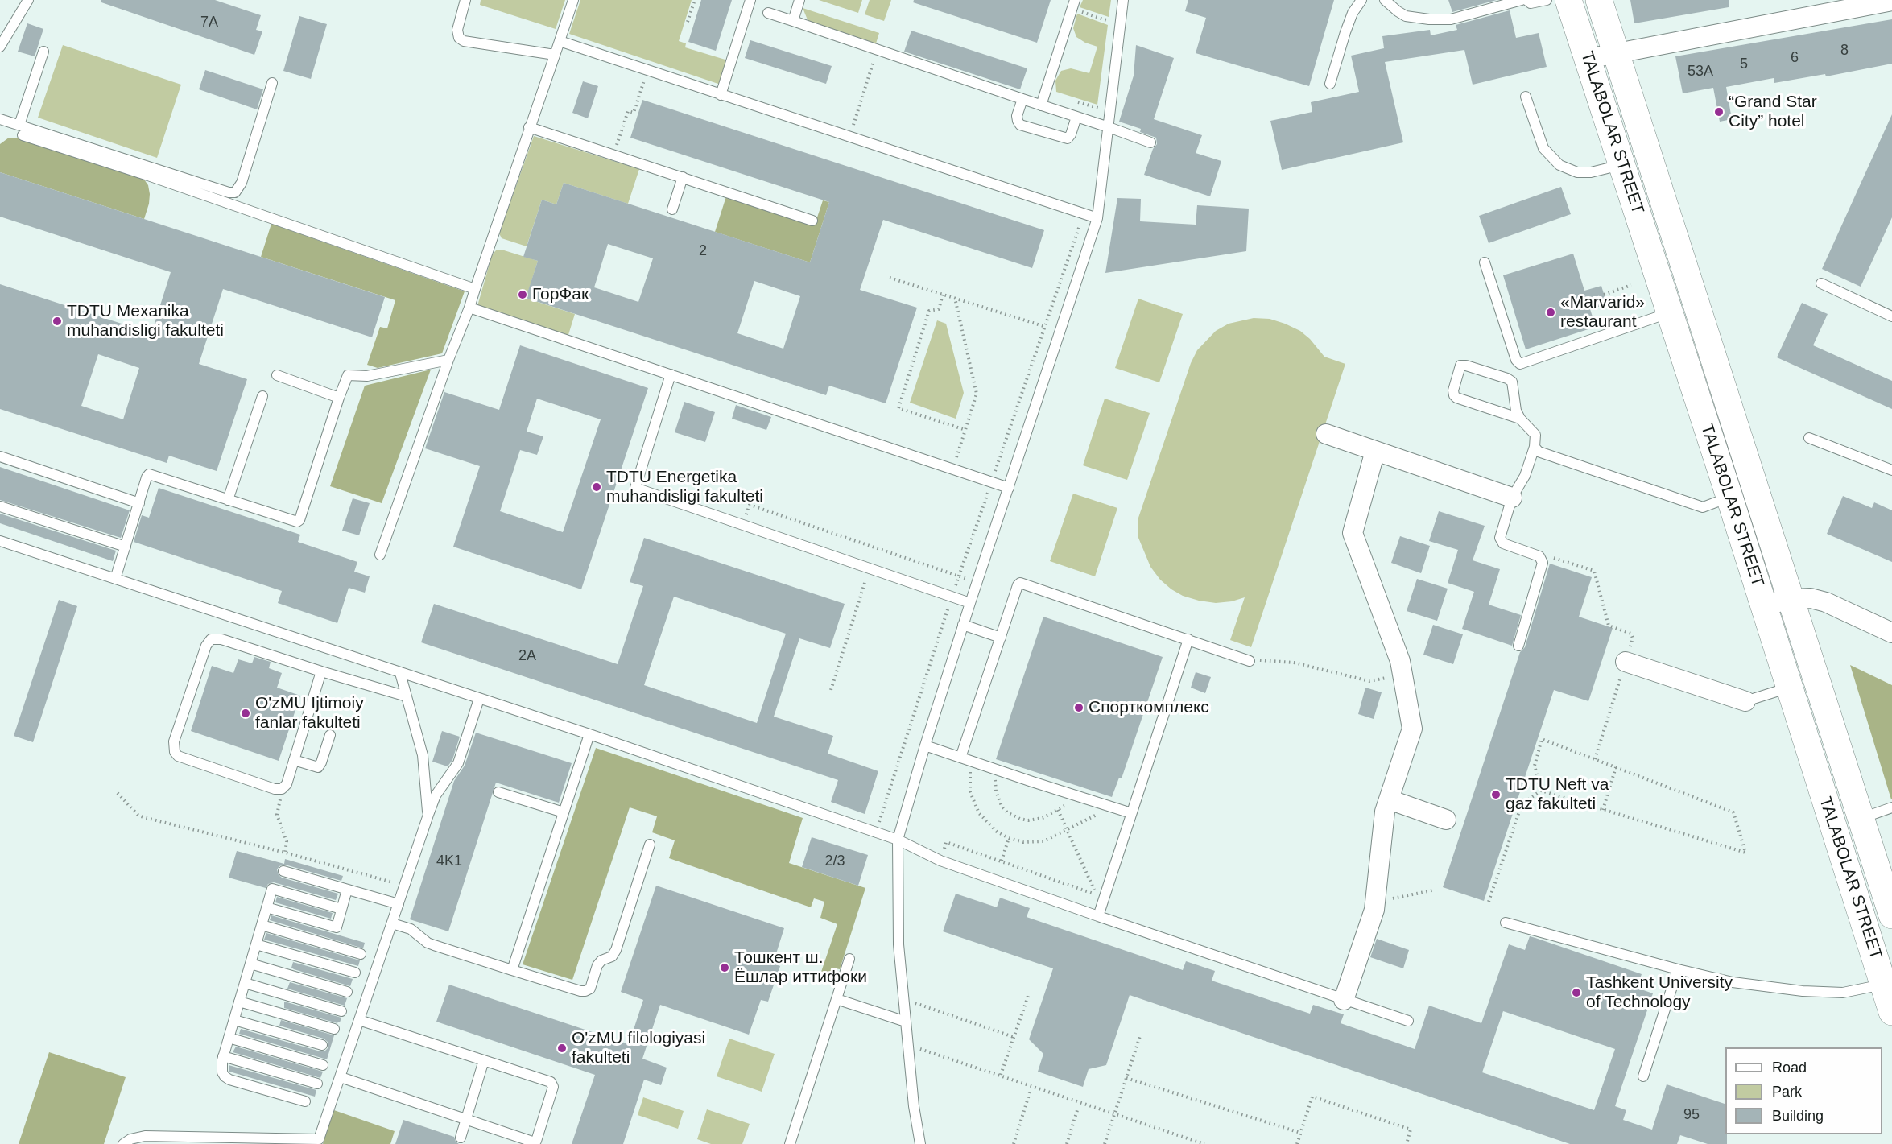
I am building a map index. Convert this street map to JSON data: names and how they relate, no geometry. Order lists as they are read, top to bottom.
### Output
{
  "streets": {
    "main road": ["TALABOLAR STREET"]
  },
  "places": [
    "“Grand Star City” hotel",
    "ГорФак",
    "«Marvarid» restaurant",
    "TDTU Mexanika muhandisligi fakulteti",
    "TDTU Energetika muhandisligi fakulteti",
    "Спорткомплекс",
    "O'zMU Ijtimoiy fanlar fakulteti",
    "TDTU Neft va gaz fakulteti",
    "Тошкент ш. Ёшлар иттифоки",
    "Tashkent University of Technology",
    "O'zMU filologiyasi fakulteti"
  ],
  "house_numbers": [
    "7A",
    "8",
    "6",
    "5",
    "53A",
    "2",
    "2A",
    "4K1",
    "2/3",
    "95"
  ],
  "legend": ["Road", "Park", "Building"]
}
